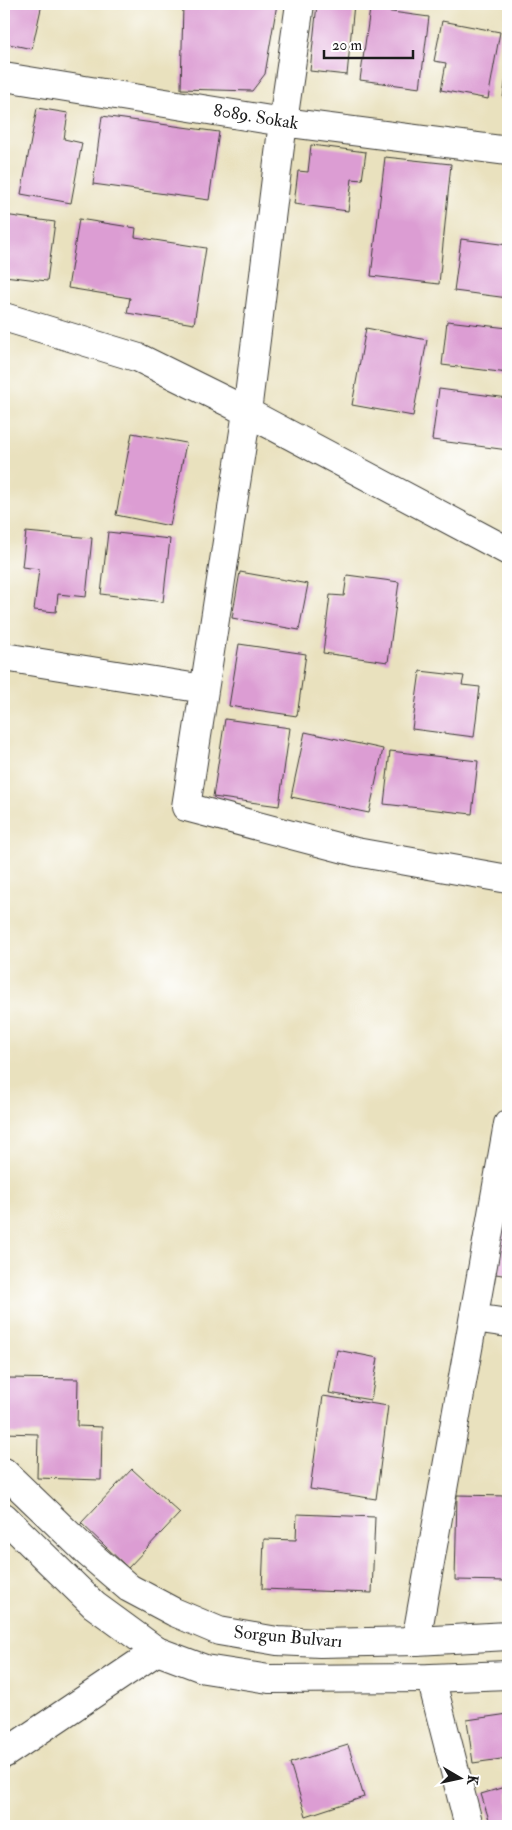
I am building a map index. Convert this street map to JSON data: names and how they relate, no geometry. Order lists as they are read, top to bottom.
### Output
{
  "streets": {
    "street": ["8089. Sokak", "Sorgun Bulvarı"]
  },
  "scale_bar": "20 m",
  "north": "right"
}
